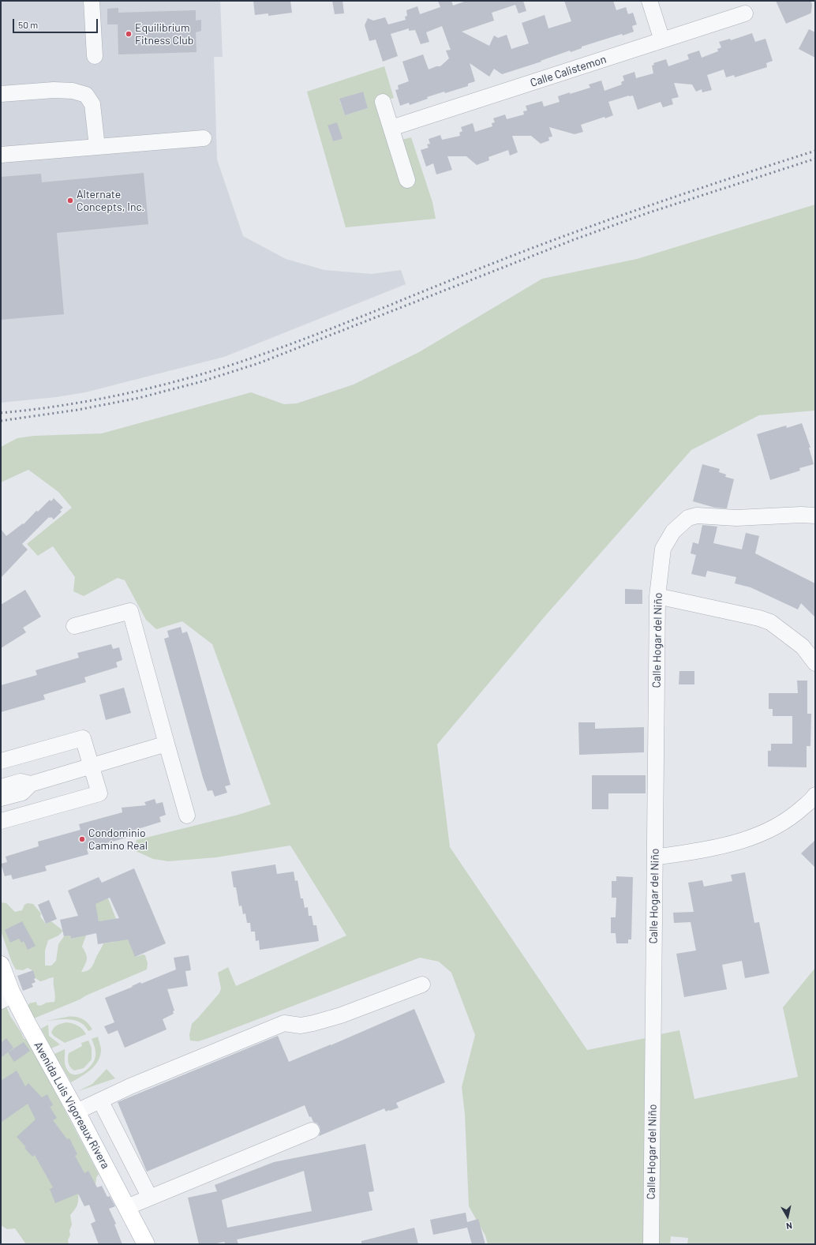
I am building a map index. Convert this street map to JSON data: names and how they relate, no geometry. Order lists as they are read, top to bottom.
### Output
{
  "streets": {
    "main road": ["Avenida Luis Vigoreaux Rivera"],
    "street": ["Calle Calistemon", "Calle Hogar del Niño"]
  },
  "places": ["Equilibrium Fitness Club", "Alternate Concepts, Inc.", "Condominio Camino Real"],
  "scale_bar": "50 m",
  "north": "bottom"
}
